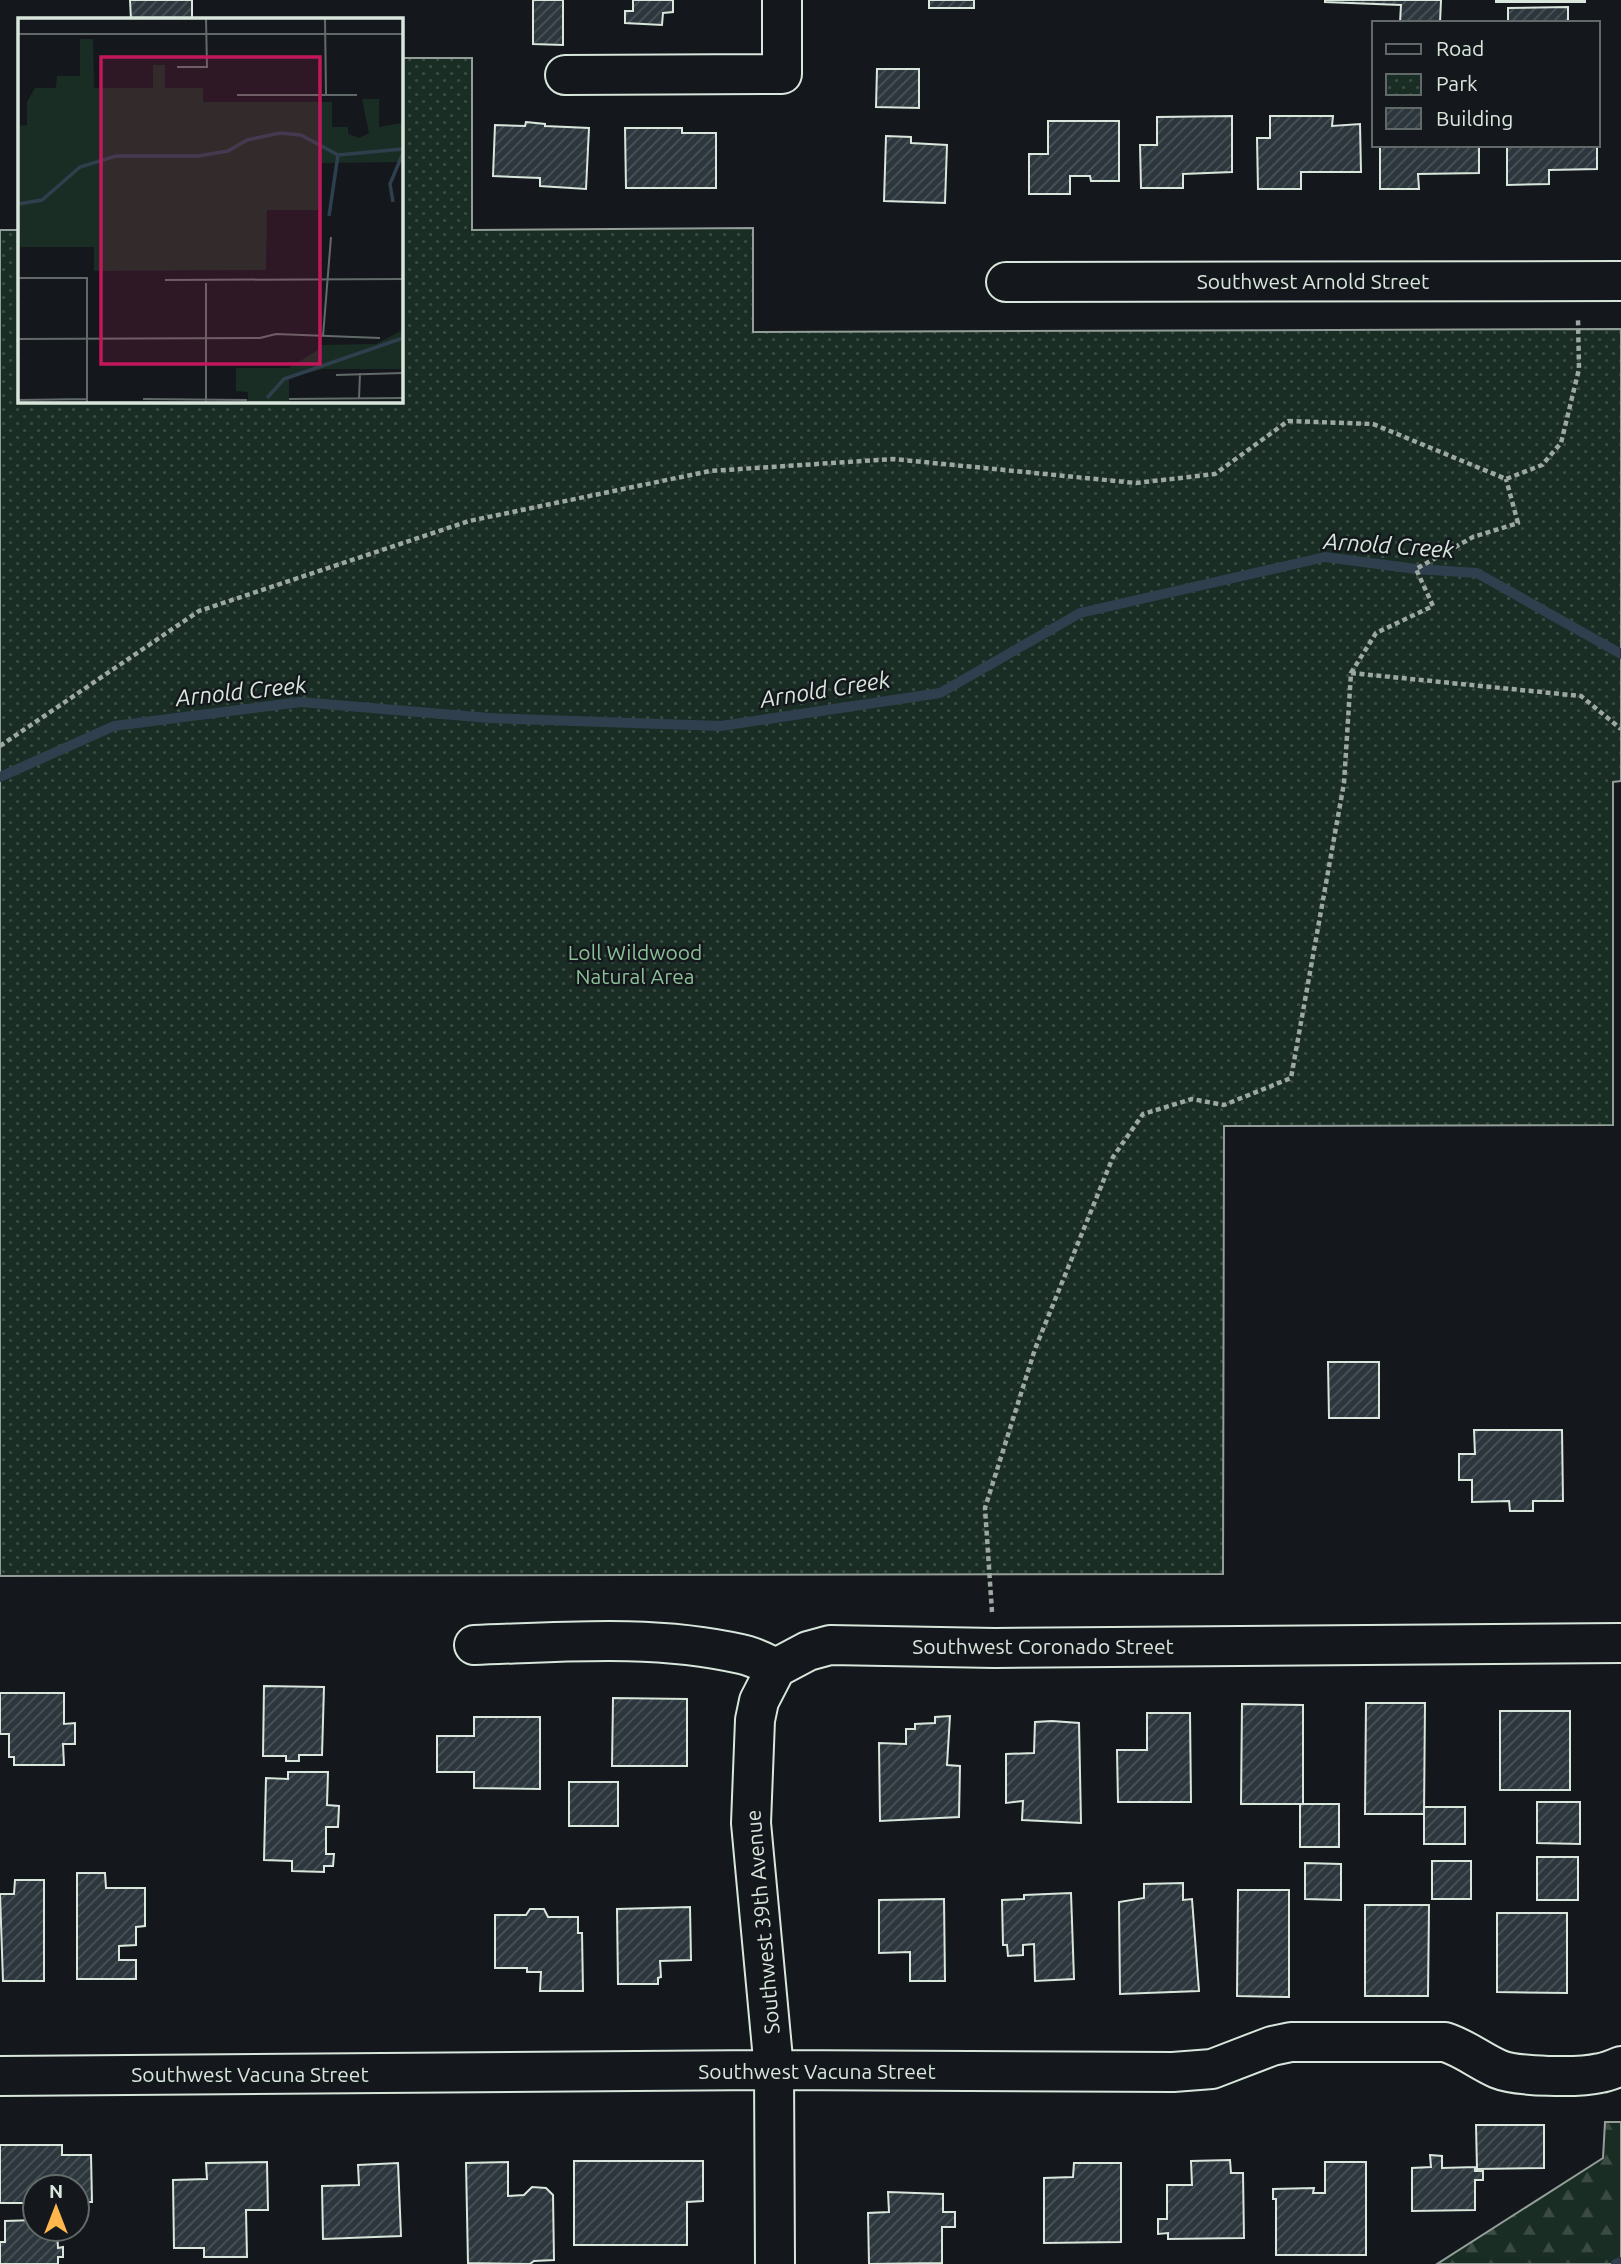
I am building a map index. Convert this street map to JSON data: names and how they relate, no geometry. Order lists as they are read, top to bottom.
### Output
{
  "streets": {
    "street": [
      "Southwest Arnold Street",
      "Southwest Coronado Street",
      "Southwest 39th Avenue",
      "Southwest Vacuna Street"
    ]
  },
  "crossings": [
    ["Southwest Coronado Street", "Southwest 39th Avenue"],
    ["Southwest 39th Avenue", "Southwest Vacuna Street"]
  ],
  "water": ["Arnold Creek"],
  "parks": ["Loll Wildwood Natural Area"],
  "legend": ["Road", "Park", "Building"],
  "north": "top"
}
